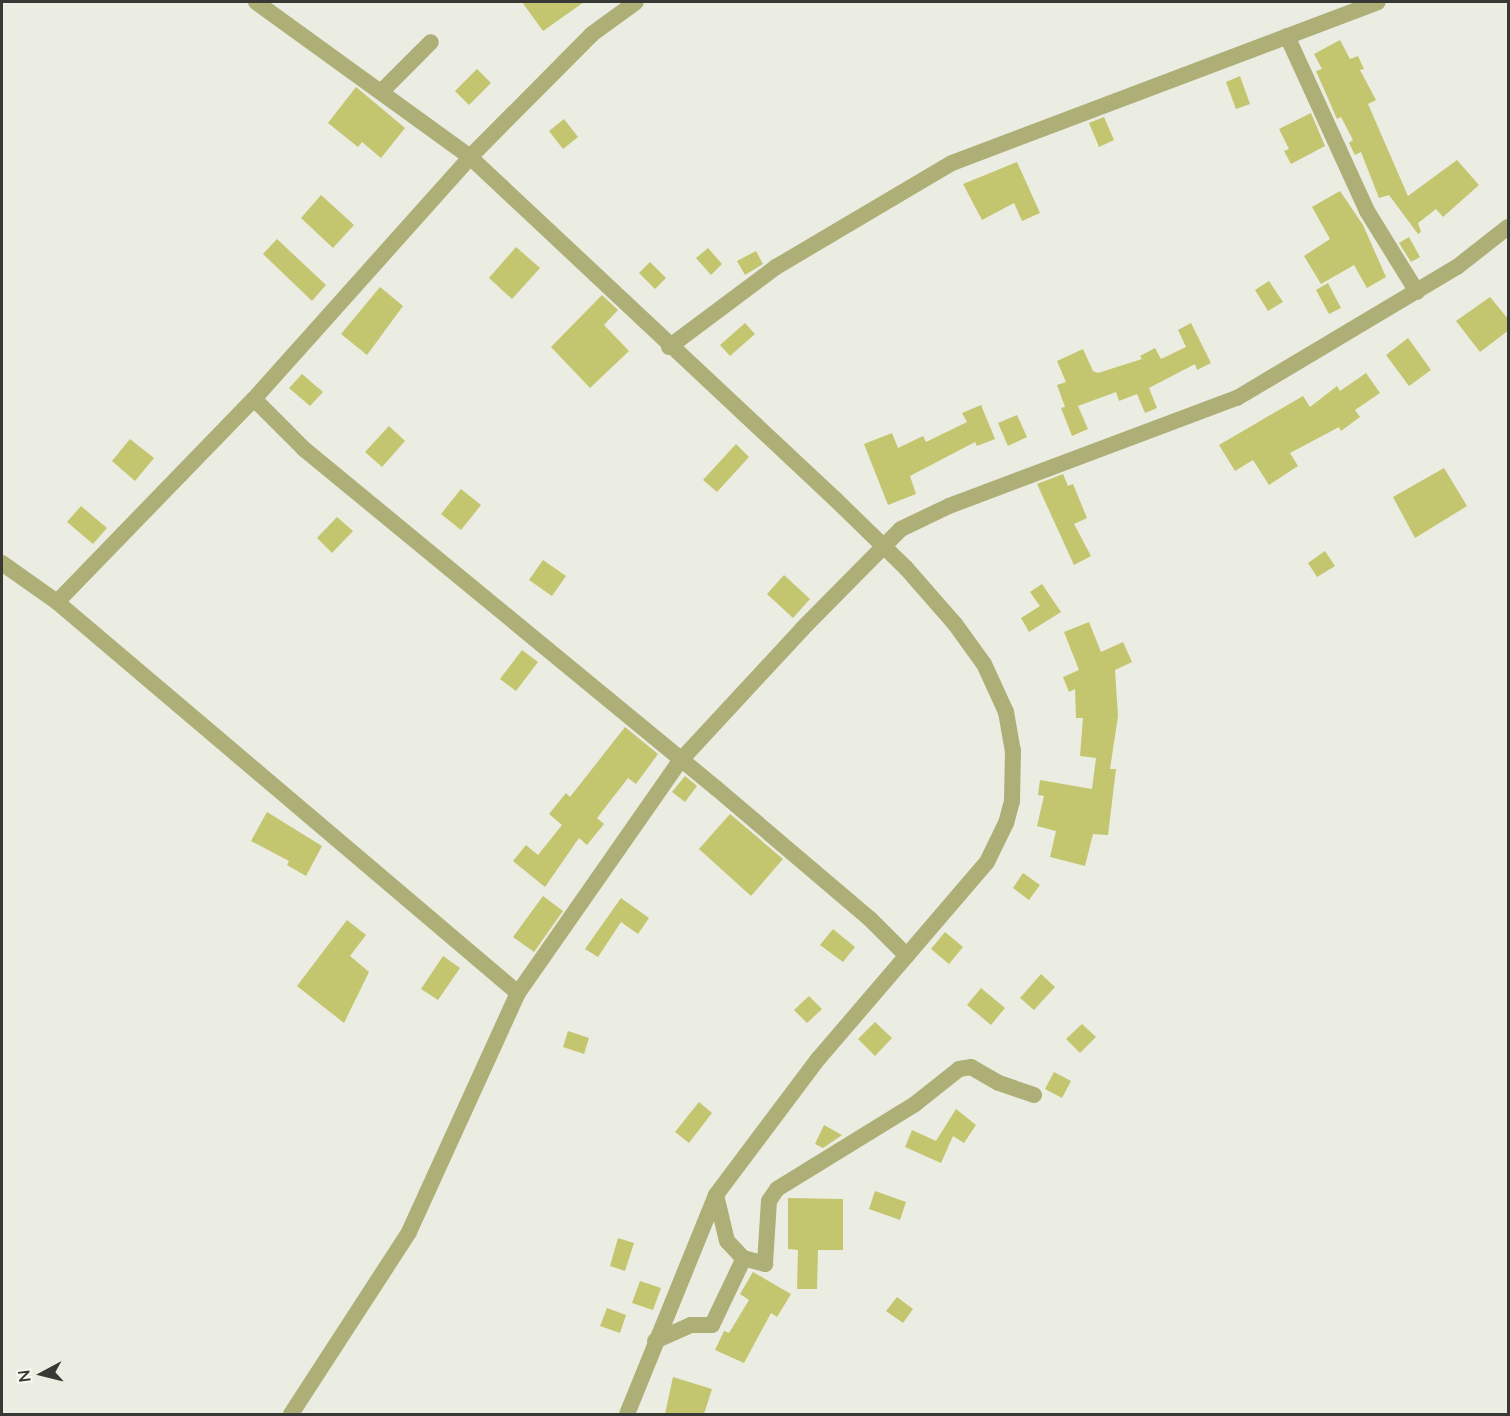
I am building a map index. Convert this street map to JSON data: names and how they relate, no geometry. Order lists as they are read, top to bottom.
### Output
{
  "north": "left"
}
